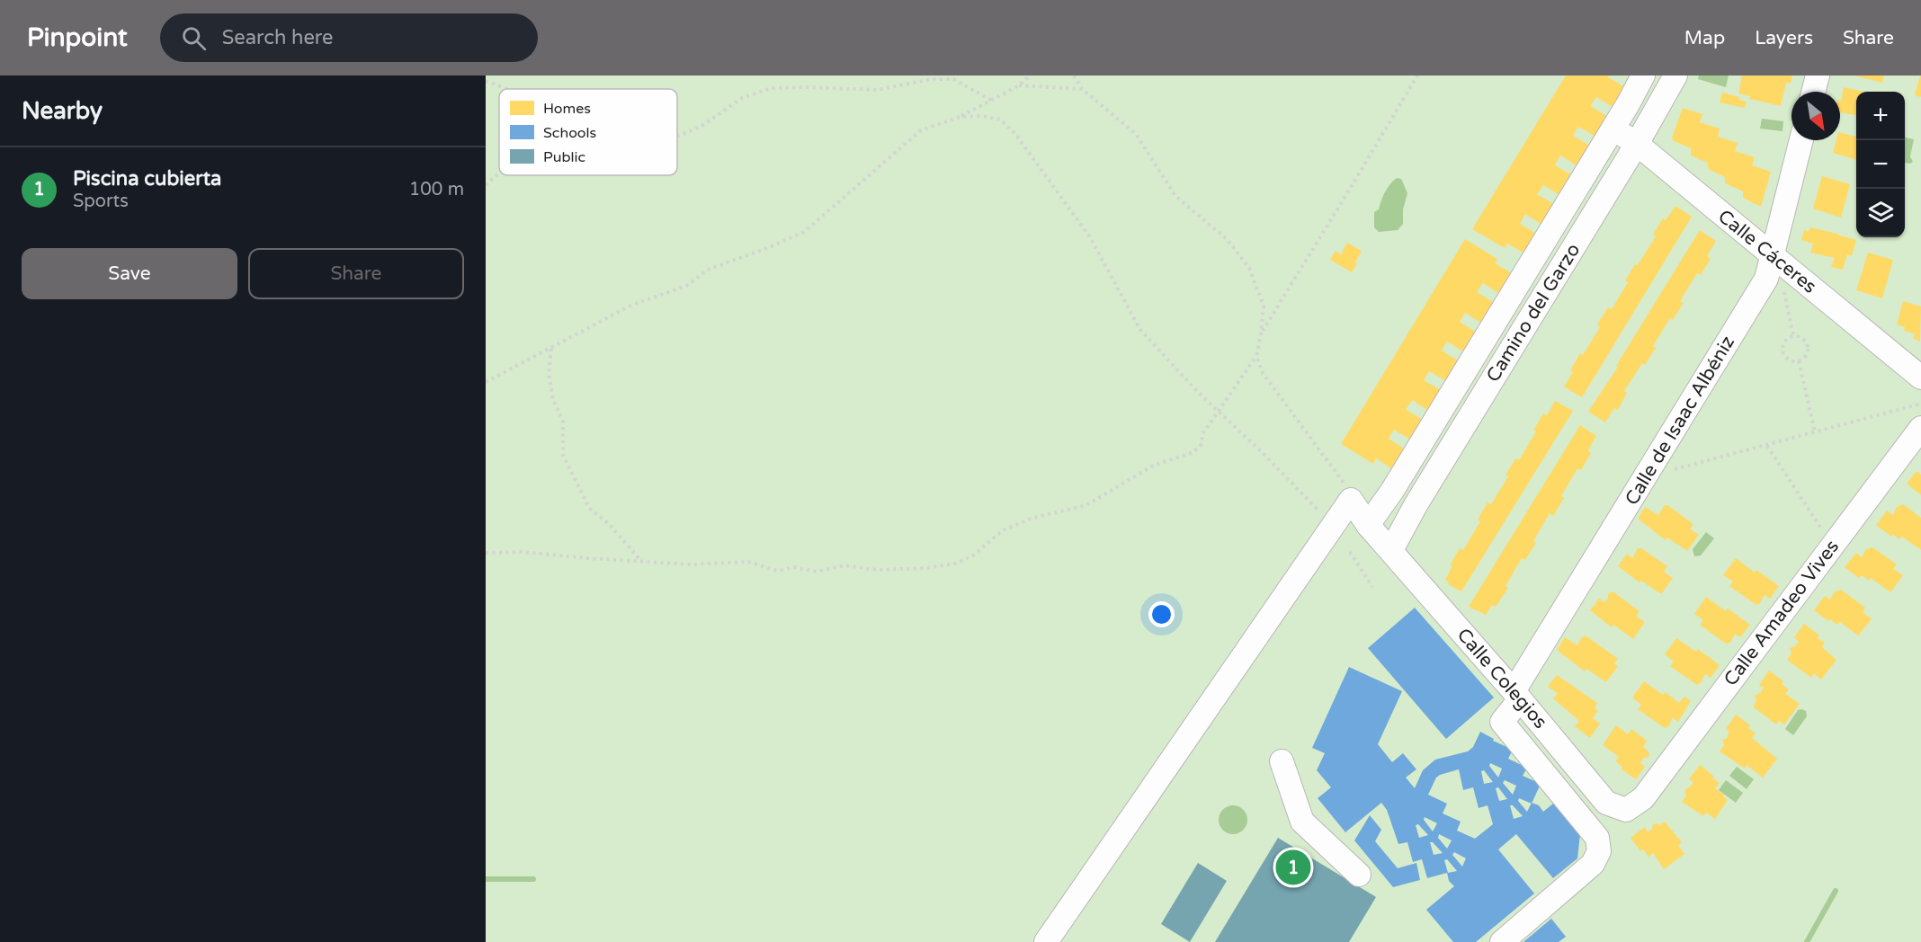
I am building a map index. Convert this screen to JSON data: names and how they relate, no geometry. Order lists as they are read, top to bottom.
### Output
{
  "streets": {
    "street": [
      "Calle Cáceres",
      "Camino del Garzo",
      "Calle de Isaac Albéniz",
      "Calle Amadeo Vives",
      "Calle Colegios"
    ]
  },
  "crossings": [
    ["Calle Cáceres", "Camino del Garzo"],
    ["Calle Cáceres", "Calle de Isaac Albéniz"],
    ["Camino del Garzo", "Calle Colegios"],
    ["Calle de Isaac Albéniz", "Calle Colegios"],
    ["Calle Amadeo Vives", "Calle Colegios"]
  ],
  "legend": ["Homes", "Schools", "Public"],
  "north": "bottom right",
  "page": {
    "header": "Pinpoint",
    "search": "Search here",
    "nav": ["Map", "Layers", "Share"],
    "heading": "Nearby",
    "map_buttons": ["+", "−"],
    "list": [
      {
        "mark": "1",
        "name": "Piscina cubierta",
        "note": "Sports",
        "value": "100 m"
      }
    ],
    "buttons": ["Save", "Share"],
    "pins": "1"
  }
}
